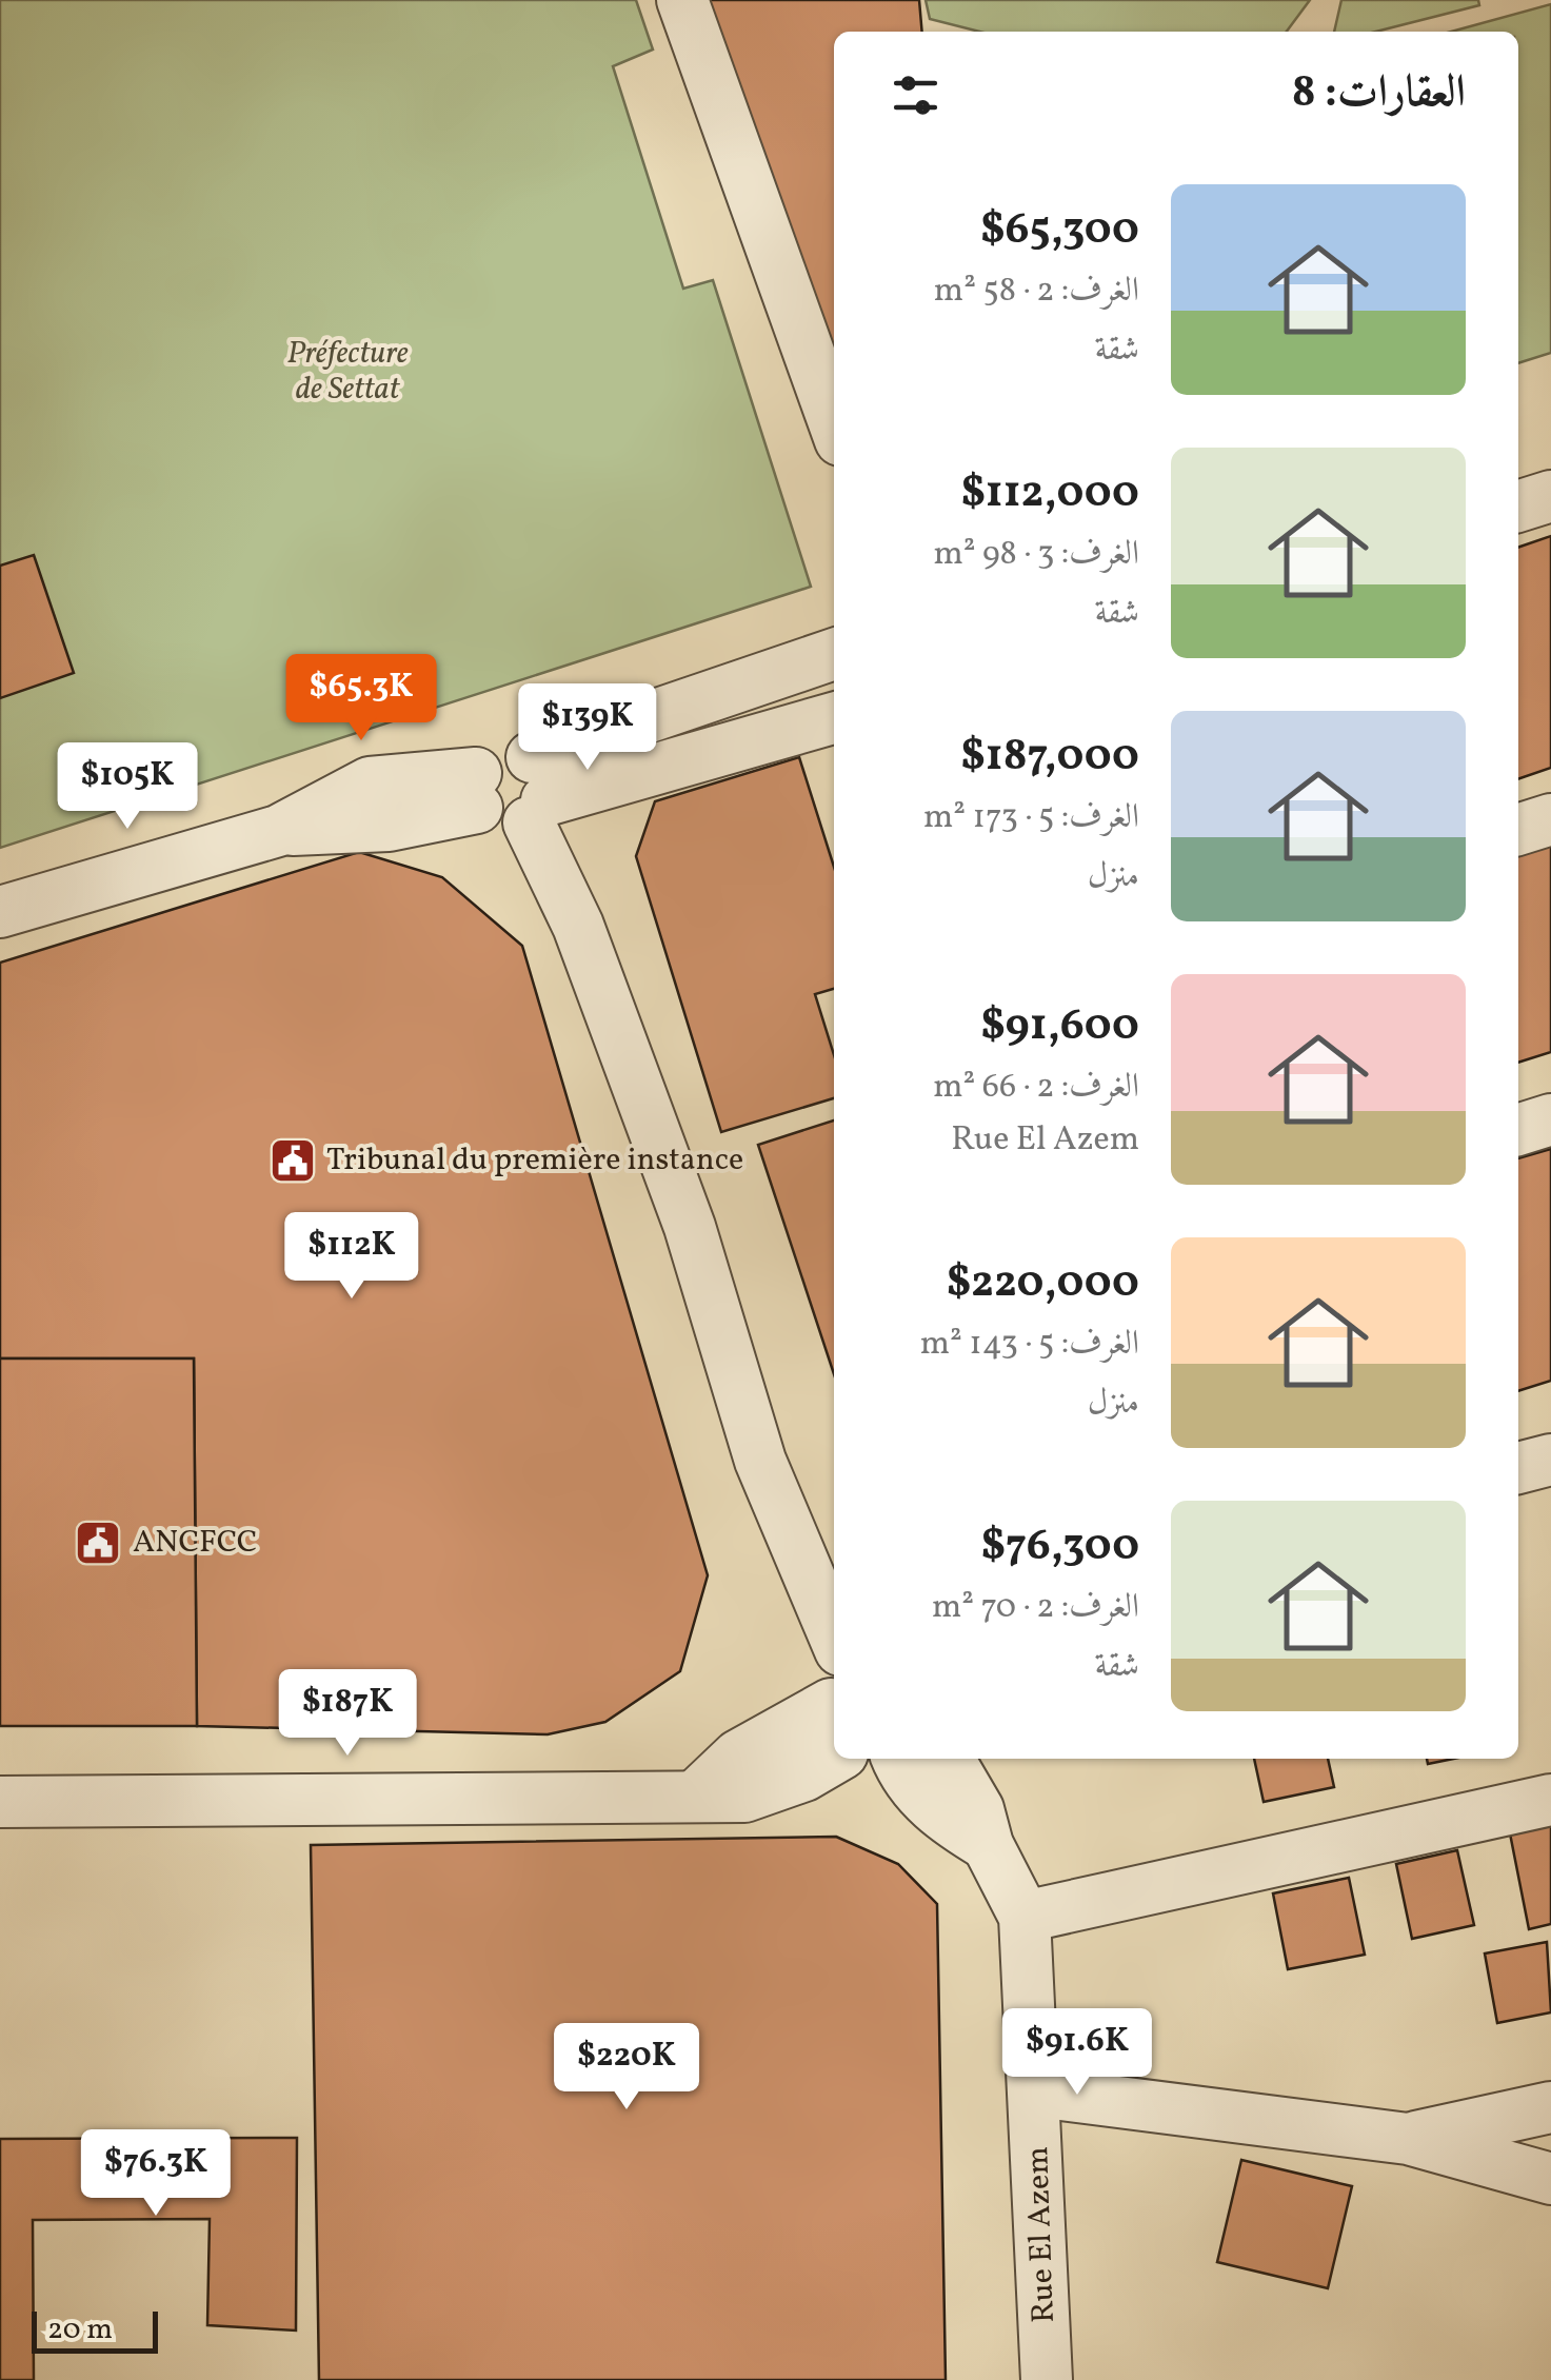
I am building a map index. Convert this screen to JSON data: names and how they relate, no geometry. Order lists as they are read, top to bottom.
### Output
{
  "streets": {
    "street": ["Rue El Azem"]
  },
  "parks": ["Préfecture de Settat"],
  "places": {
    "public building": ["Tribunal du première instance", "ANCFCC"]
  },
  "scale_bar": "20 m",
  "page": {
    "heading": "العقارات: 8",
    "list": [
      {
        "name": "$65,300",
        "note": "الغرف: 2 · 58 m² · شقة"
      },
      {
        "name": "$112,000",
        "note": "الغرف: 3 · 98 m² · شقة"
      },
      {
        "name": "$187,000",
        "note": "الغرف: 5 · 173 m² · منزل"
      },
      {
        "name": "$91,600",
        "note": "الغرف: 2 · 66 m² · Rue El Azem"
      },
      {
        "name": "$220,000",
        "note": "الغرف: 5 · 143 m² · منزل"
      },
      {
        "name": "$76,300",
        "note": "الغرف: 2 · 70 m² · شقة"
      }
    ],
    "price": [
      "$65.3K",
      "$139K",
      "$105K",
      "$112K",
      "$187K",
      "$91.6K",
      "$220K",
      "$76.3K"
    ],
    "scale": "20 m"
  }
}
